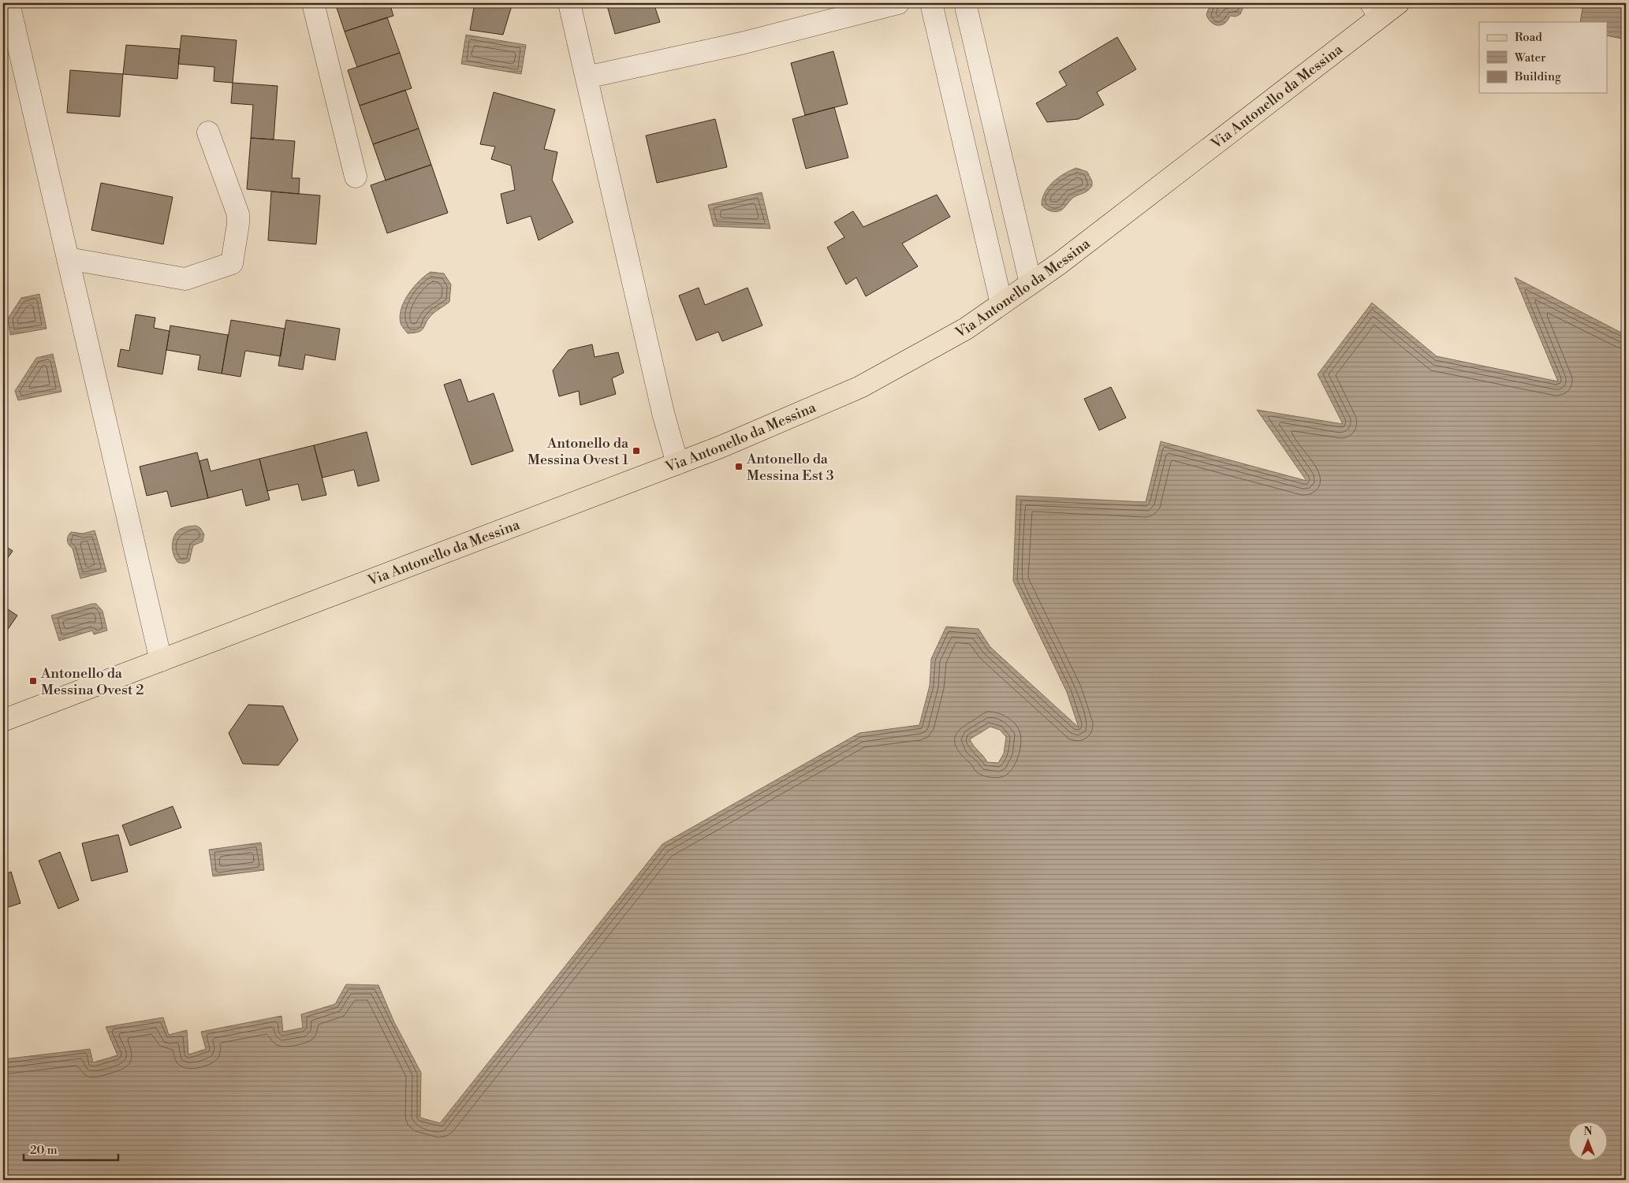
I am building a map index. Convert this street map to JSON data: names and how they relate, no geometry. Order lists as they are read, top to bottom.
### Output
{
  "streets": {
    "main road": ["Via Antonello da Messina"]
  },
  "places": {
    "transit": ["Antonello da Messina Ovest 1", "Antonello da Messina Est 3", "Antonello da Messina Ovest 2"]
  },
  "legend": ["Road", "Water", "Building"],
  "scale_bar": "20 m",
  "north": "top"
}
